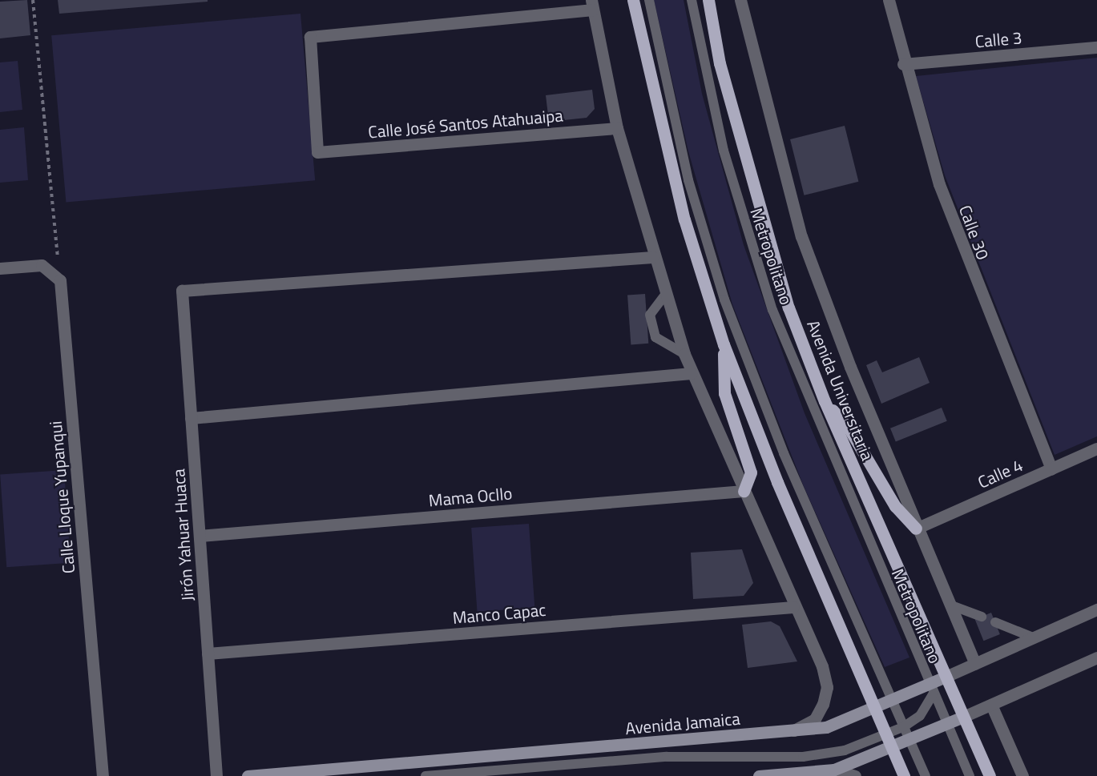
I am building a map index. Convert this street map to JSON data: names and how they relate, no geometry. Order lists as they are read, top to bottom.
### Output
{
  "streets": {
    "main road": ["Avenida Universitaria", "Avenida Jamaica"],
    "street": [
      "Calle 3",
      "Calle José Santos Atahuaipa",
      "Calle 30",
      "Calle 4",
      "Mama Ocllo",
      "Calle Lloque Yupanqui",
      "Jirón Yahuar Huaca",
      "Manco Capac"
    ],
    "lane": ["Metropolitano"]
  },
  "crossings": [
    ["Calle 3", "Calle 30"],
    ["Calle 30", "Calle 4"],
    ["Metropolitano", "Avenida Jamaica"],
    ["Avenida Universitaria", "Calle 4"],
    ["Avenida Universitaria", "Avenida Jamaica"],
    ["Mama Ocllo", "Jirón Yahuar Huaca"],
    ["Jirón Yahuar Huaca", "Manco Capac"]
  ]
}
